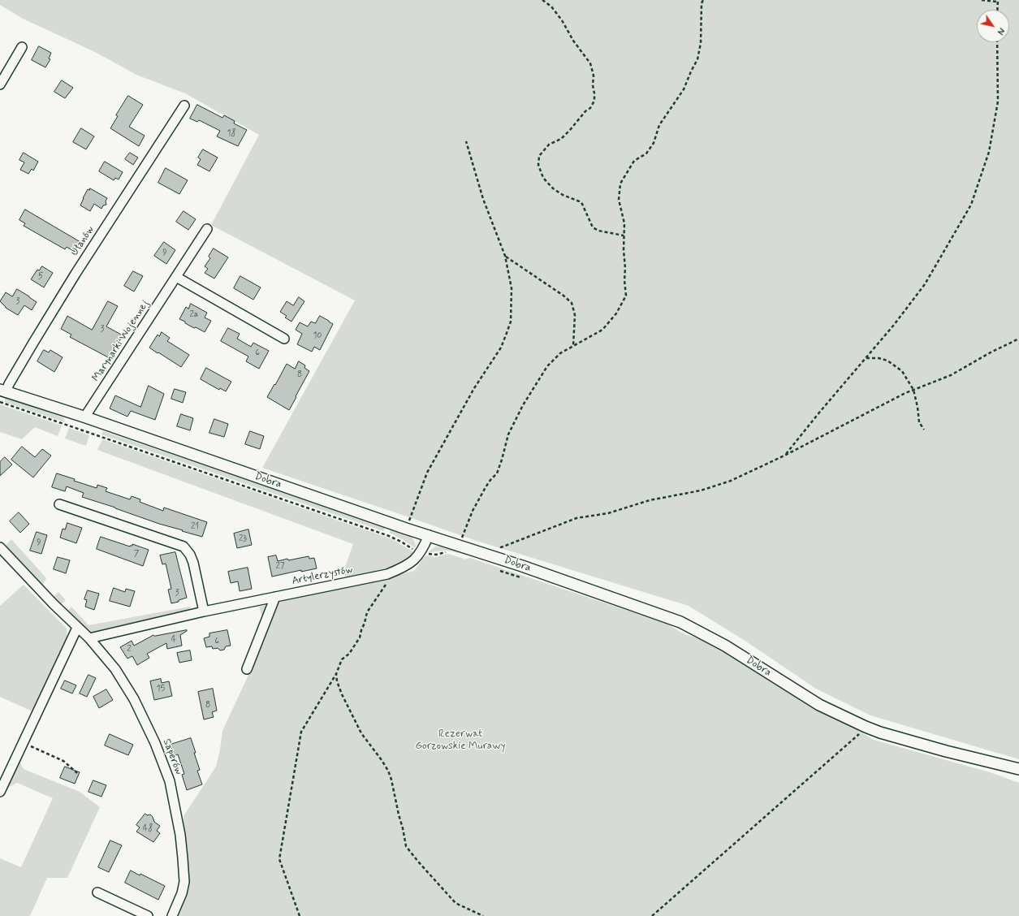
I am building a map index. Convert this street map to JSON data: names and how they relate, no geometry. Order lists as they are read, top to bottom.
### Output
{
  "streets": {
    "street": [
      "Ułanów",
      "Marynarki Wojennej",
      "Dobra",
      "Artylerzystów",
      "Saperów"
    ]
  },
  "crossings": [
    ["Ułanów", "Dobra"],
    ["Marynarki Wojennej", "Dobra"],
    ["Dobra", "Artylerzystów"],
    ["Artylerzystów", "Saperów"]
  ],
  "parks": ["Rezerwat Gorzowskie Murawy"],
  "house_numbers": [
    "18",
    "9",
    "5",
    "3",
    "2a",
    "3",
    "10",
    "6",
    "8",
    "21",
    "23",
    "9",
    "7",
    "27",
    "3",
    "4",
    "6",
    "2",
    "15",
    "8",
    "48"
  ],
  "north": "bottom right"
}
